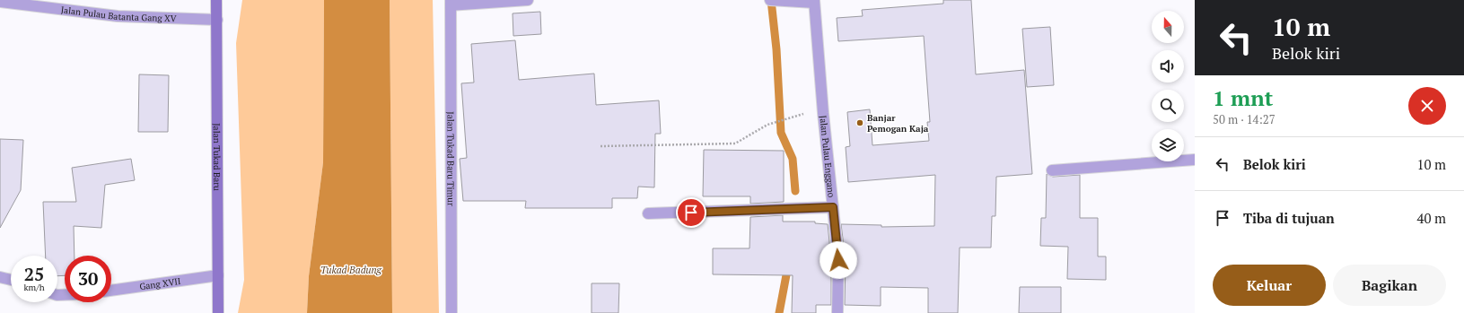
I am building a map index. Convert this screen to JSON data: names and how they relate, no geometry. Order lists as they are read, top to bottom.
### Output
{
  "streets": {
    "street": [
      "Jalan Pulau Batanta Gang XV",
      "Jalan Tukad Baru",
      "Jalan Pulau Enggano",
      "Jalan Tukad Baru Timur",
      "Gang XVII"
    ]
  },
  "crossings": [
    ["Jalan Pulau Batanta Gang XV", "Jalan Tukad Baru"],
    ["Jalan Tukad Baru", "Gang XVII"]
  ],
  "water": ["Tukad Badung"],
  "places": ["Banjar Pemogan Kaja"],
  "north": "top",
  "page": {
    "turn": ["10 m", "Belok kiri"],
    "heading": ["1 mnt", "50 m · 14:27"],
    "list": [
      {
        "name": "Belok kiri",
        "value": "10 m"
      },
      {
        "name": "Tiba di tujuan",
        "value": "40 m"
      }
    ],
    "speed": "25 km/h",
    "limit": "30",
    "buttons": ["Keluar", "Bagikan"]
  }
}
